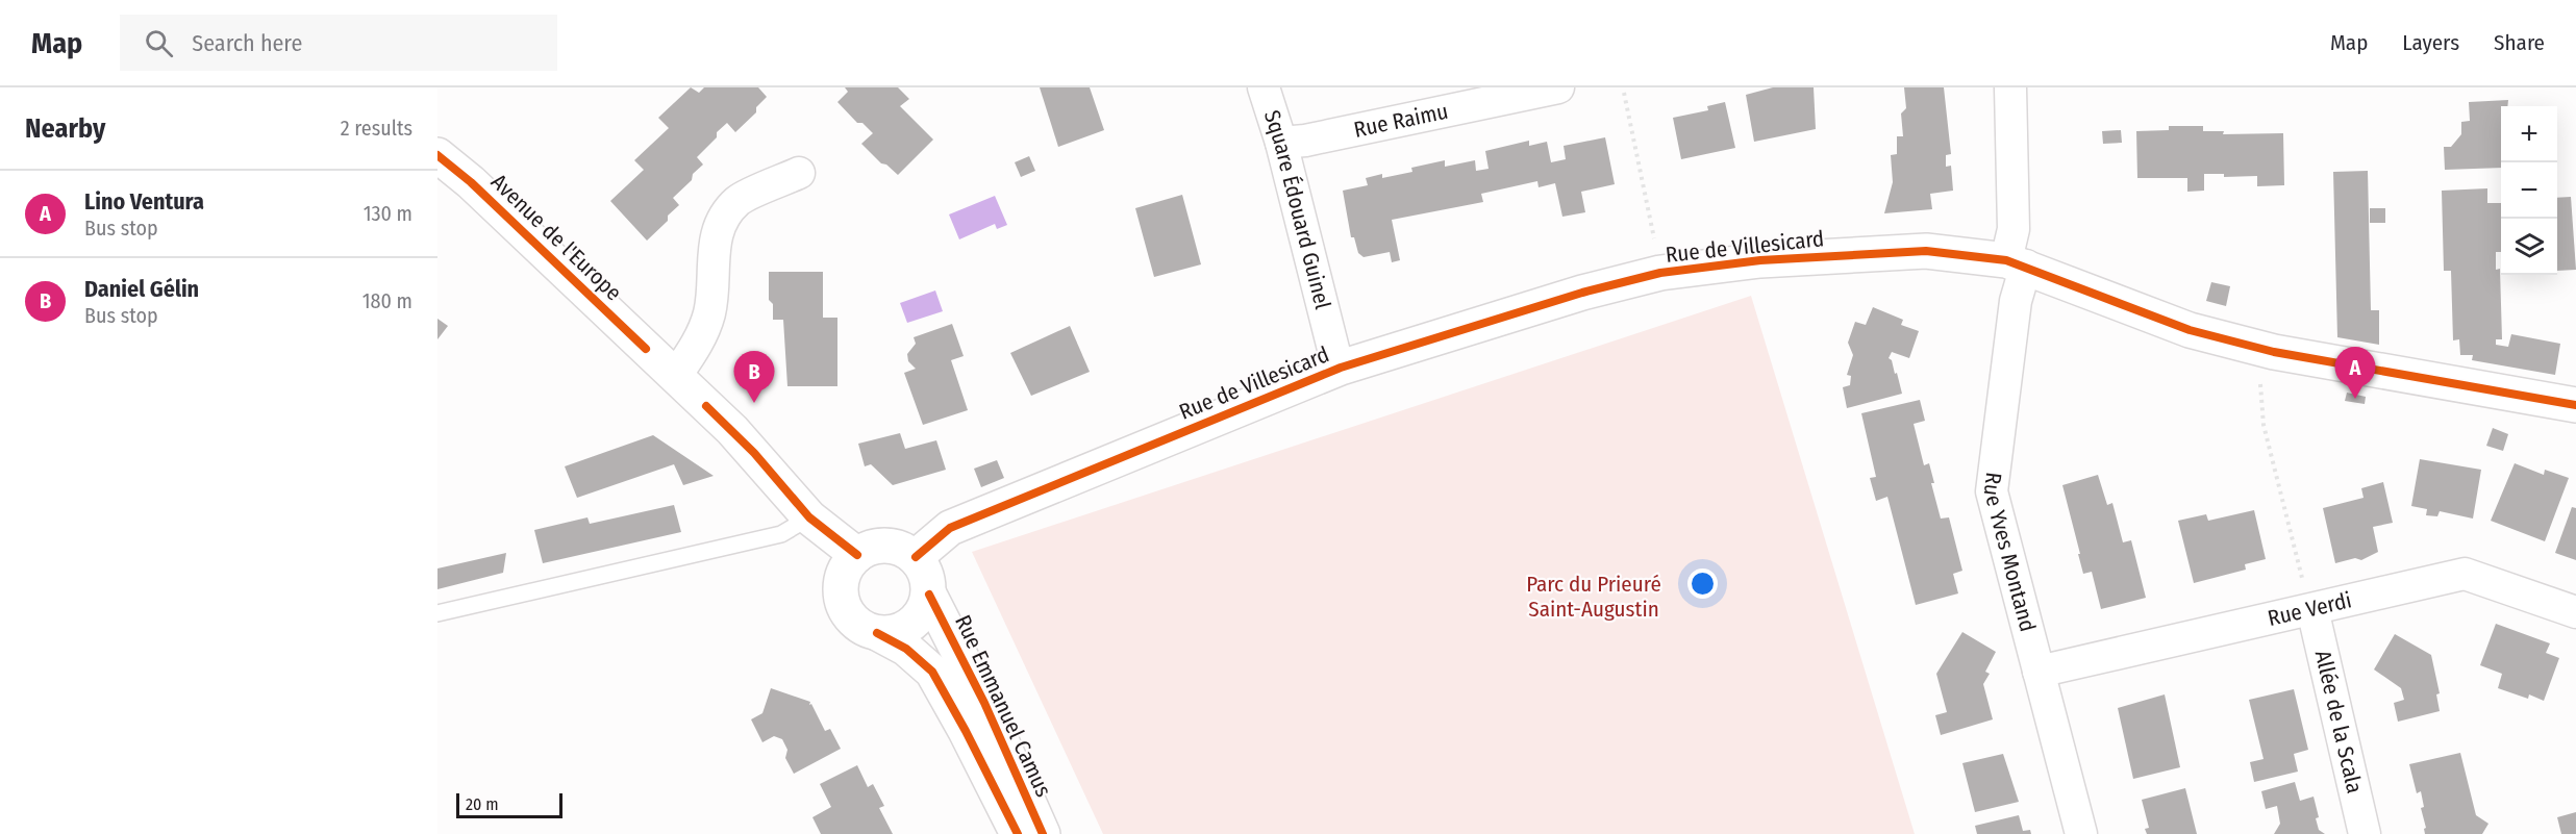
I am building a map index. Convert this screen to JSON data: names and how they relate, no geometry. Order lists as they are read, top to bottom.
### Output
{
  "streets": {
    "street": [
      "Rue Raimu",
      "Square Édouard Guinel",
      "Avenue de l'Europe",
      "Rue de Villesicard",
      "Rue Yves Montand",
      "Rue Verdi",
      "Rue Emmanuel Camus",
      "Allée de la Scala"
    ]
  },
  "crossings": [
    ["Rue Raimu", "Square Édouard Guinel"],
    ["Square Édouard Guinel", "Rue de Villesicard"],
    ["Avenue de l'Europe", "Rue de Villesicard"],
    ["Avenue de l'Europe", "Rue Emmanuel Camus"],
    ["Rue de Villesicard", "Rue Yves Montand"],
    ["Rue de Villesicard", "Rue Emmanuel Camus"],
    ["Rue Yves Montand", "Rue Verdi"],
    ["Rue Verdi", "Allée de la Scala"]
  ],
  "parks": ["Parc du Prieuré Saint-Augustin"],
  "scale_bar": "20 m",
  "page": {
    "header": "Map",
    "search": "Search here",
    "nav": ["Map", "Layers", "Share"],
    "heading": ["Nearby", "2 results"],
    "map_buttons": ["+", "−"],
    "list": [
      {
        "mark": "A",
        "name": "Lino Ventura",
        "note": "Bus stop",
        "value": "130 m"
      },
      {
        "mark": "B",
        "name": "Daniel Gélin",
        "note": "Bus stop",
        "value": "180 m"
      }
    ],
    "pins": ["A", "B"],
    "scale": "20 m"
  }
}
